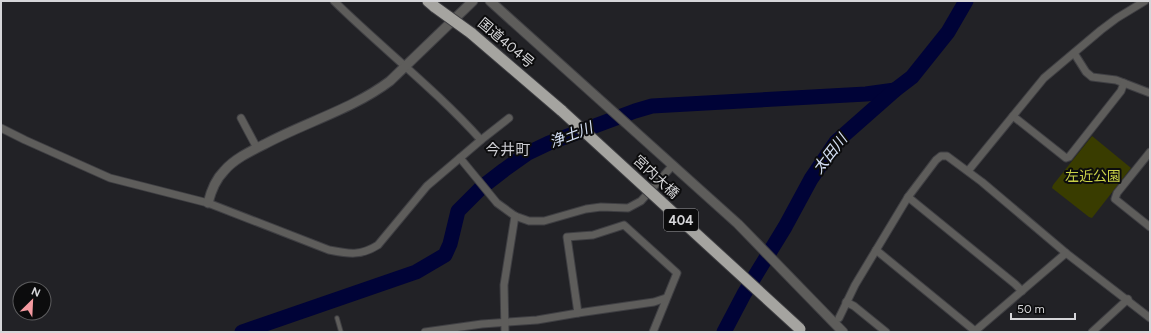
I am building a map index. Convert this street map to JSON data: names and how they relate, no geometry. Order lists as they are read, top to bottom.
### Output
{
  "streets": {
    "highway": ["国道404号", "宮内大橋", "404"]
  },
  "crossings": [
    ["国道404号", "宮内大橋"]
  ],
  "districts": ["今井町"],
  "water": ["浄土川", "太田川"],
  "parks": ["左近公園"],
  "scale_bar": "50 m",
  "north": "top right"
}
